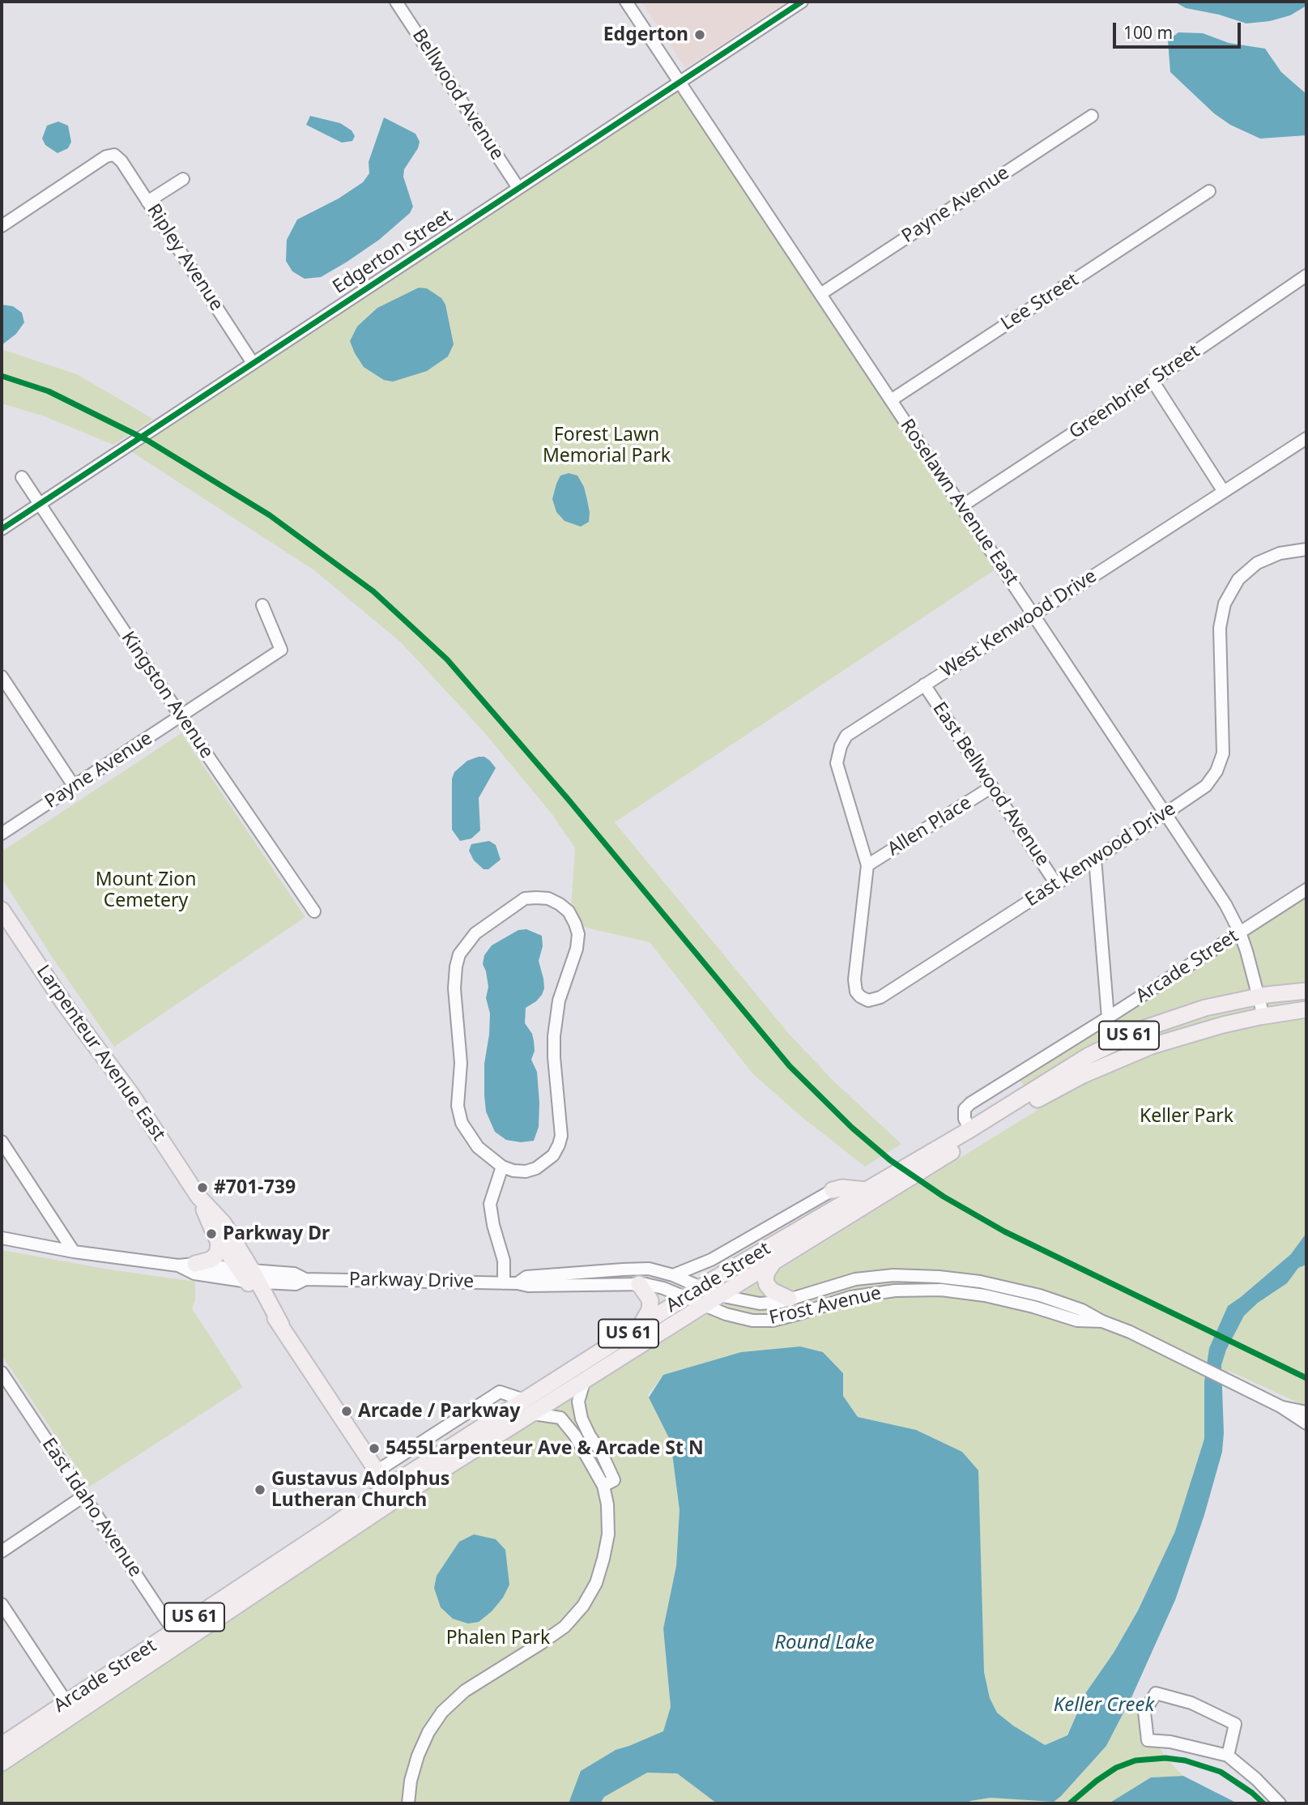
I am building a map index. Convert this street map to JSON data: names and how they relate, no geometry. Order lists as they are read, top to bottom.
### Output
{
  "streets": {
    "main road": ["Arcade Street", "US 61", "Larpenteur Avenue East"],
    "street": [
      "Bellwood Avenue",
      "Payne Avenue",
      "Edgerton Street",
      "Ripley Avenue",
      "Lee Street",
      "Greenbrier Street",
      "Roselawn Avenue East",
      "West Kenwood Drive",
      "Kingston Avenue",
      "East Bellwood Avenue",
      "Allen Place",
      "East Kenwood Drive",
      "Parkway Drive",
      "Frost Avenue",
      "East Idaho Avenue"
    ]
  },
  "crossings": [
    ["Bellwood Avenue", "Edgerton Street"],
    ["Payne Avenue", "Roselawn Avenue East"],
    ["Payne Avenue", "Kingston Avenue"],
    ["Edgerton Street", "Ripley Avenue"],
    ["Edgerton Street", "Roselawn Avenue East"],
    ["Edgerton Street", "Kingston Avenue"],
    ["Lee Street", "Roselawn Avenue East"],
    ["Greenbrier Street", "Roselawn Avenue East"],
    ["Roselawn Avenue East", "West Kenwood Drive"],
    ["Roselawn Avenue East", "East Kenwood Drive"],
    ["Roselawn Avenue East", "Arcade Street"],
    ["Roselawn Avenue East", "US 61"],
    ["West Kenwood Drive", "East Bellwood Avenue"],
    ["West Kenwood Drive", "Allen Place"],
    ["West Kenwood Drive", "East Kenwood Drive"],
    ["East Bellwood Avenue", "Allen Place"],
    ["East Bellwood Avenue", "East Kenwood Drive"],
    ["Allen Place", "East Kenwood Drive"],
    ["Arcade Street", "US 61"],
    ["Arcade Street", "Larpenteur Avenue East"],
    ["Arcade Street", "Parkway Drive"],
    ["Arcade Street", "Frost Avenue"],
    ["Arcade Street", "East Idaho Avenue"],
    ["Larpenteur Avenue East", "Parkway Drive"],
    ["Parkway Drive", "Frost Avenue"]
  ],
  "water": ["Round Lake", "Keller Creek"],
  "parks": [
    "Forest Lawn Memorial Park",
    "Mount Zion Cemetery",
    "Keller Park",
    "Phalen Park"
  ],
  "places": [
    "Edgerton",
    "#701-739",
    "Parkway Dr",
    "Arcade / Parkway",
    "5455Larpenteur Ave & Arcade St N",
    "Gustavus Adolphus Lutheran Church"
  ],
  "scale_bar": "100 m"
}
